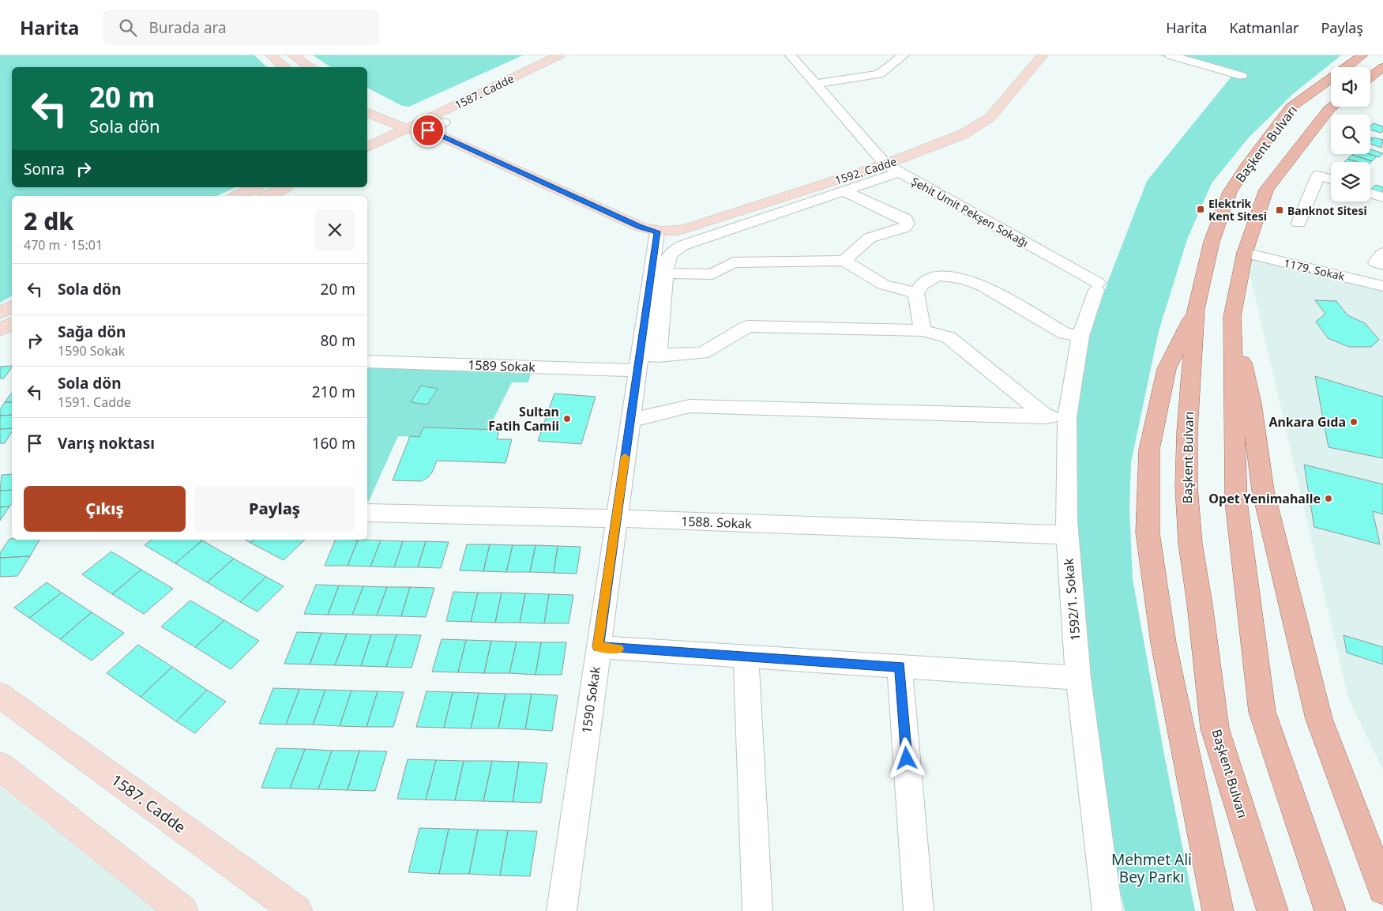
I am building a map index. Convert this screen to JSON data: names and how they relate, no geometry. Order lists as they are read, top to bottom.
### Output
{
  "streets": {
    "main road": ["1587. Cadde", "Başkent Bulvarı", "1592. Cadde"],
    "street": [
      "Şehit Ümit Pekşen Sokağı",
      "1179. Sokak",
      "1589 Sokak",
      "1588. Sokak",
      "1592/1. Sokak",
      "1590 Sokak"
    ]
  },
  "crossings": [
    ["1592. Cadde", "Şehit Ümit Pekşen Sokağı"],
    ["1592. Cadde", "1590 Sokak"],
    ["Şehit Ümit Pekşen Sokağı", "1592/1. Sokak"],
    ["1589 Sokak", "1592/1. Sokak"],
    ["1589 Sokak", "1590 Sokak"],
    ["1588. Sokak", "1592/1. Sokak"],
    ["1588. Sokak", "1590 Sokak"]
  ],
  "parks": ["Mehmet Ali Bey Parkı"],
  "places": {
    "transit": ["Elektrik Kent Sitesi", "Banknot Sitesi"],
    "other": ["Sultan Fatih Camii", "Ankara Gıda", "Opet Yenimahalle"]
  },
  "page": {
    "header": "Harita",
    "search": "Burada ara",
    "nav": ["Harita", "Katmanlar", "Paylaş"],
    "turn": ["20 m", "Sola dön"],
    "then": "Sonra",
    "heading": ["2 dk", "470 m · 15:01"],
    "list": [
      {
        "name": "Sola dön",
        "value": "20 m"
      },
      {
        "name": "Sağa dön",
        "note": "1590 Sokak",
        "value": "80 m"
      },
      {
        "name": "Sola dön",
        "note": "1591. Cadde",
        "value": "210 m"
      },
      {
        "name": "Varış noktası",
        "value": "160 m"
      }
    ],
    "buttons": ["Çıkış", "Paylaş"]
  }
}
